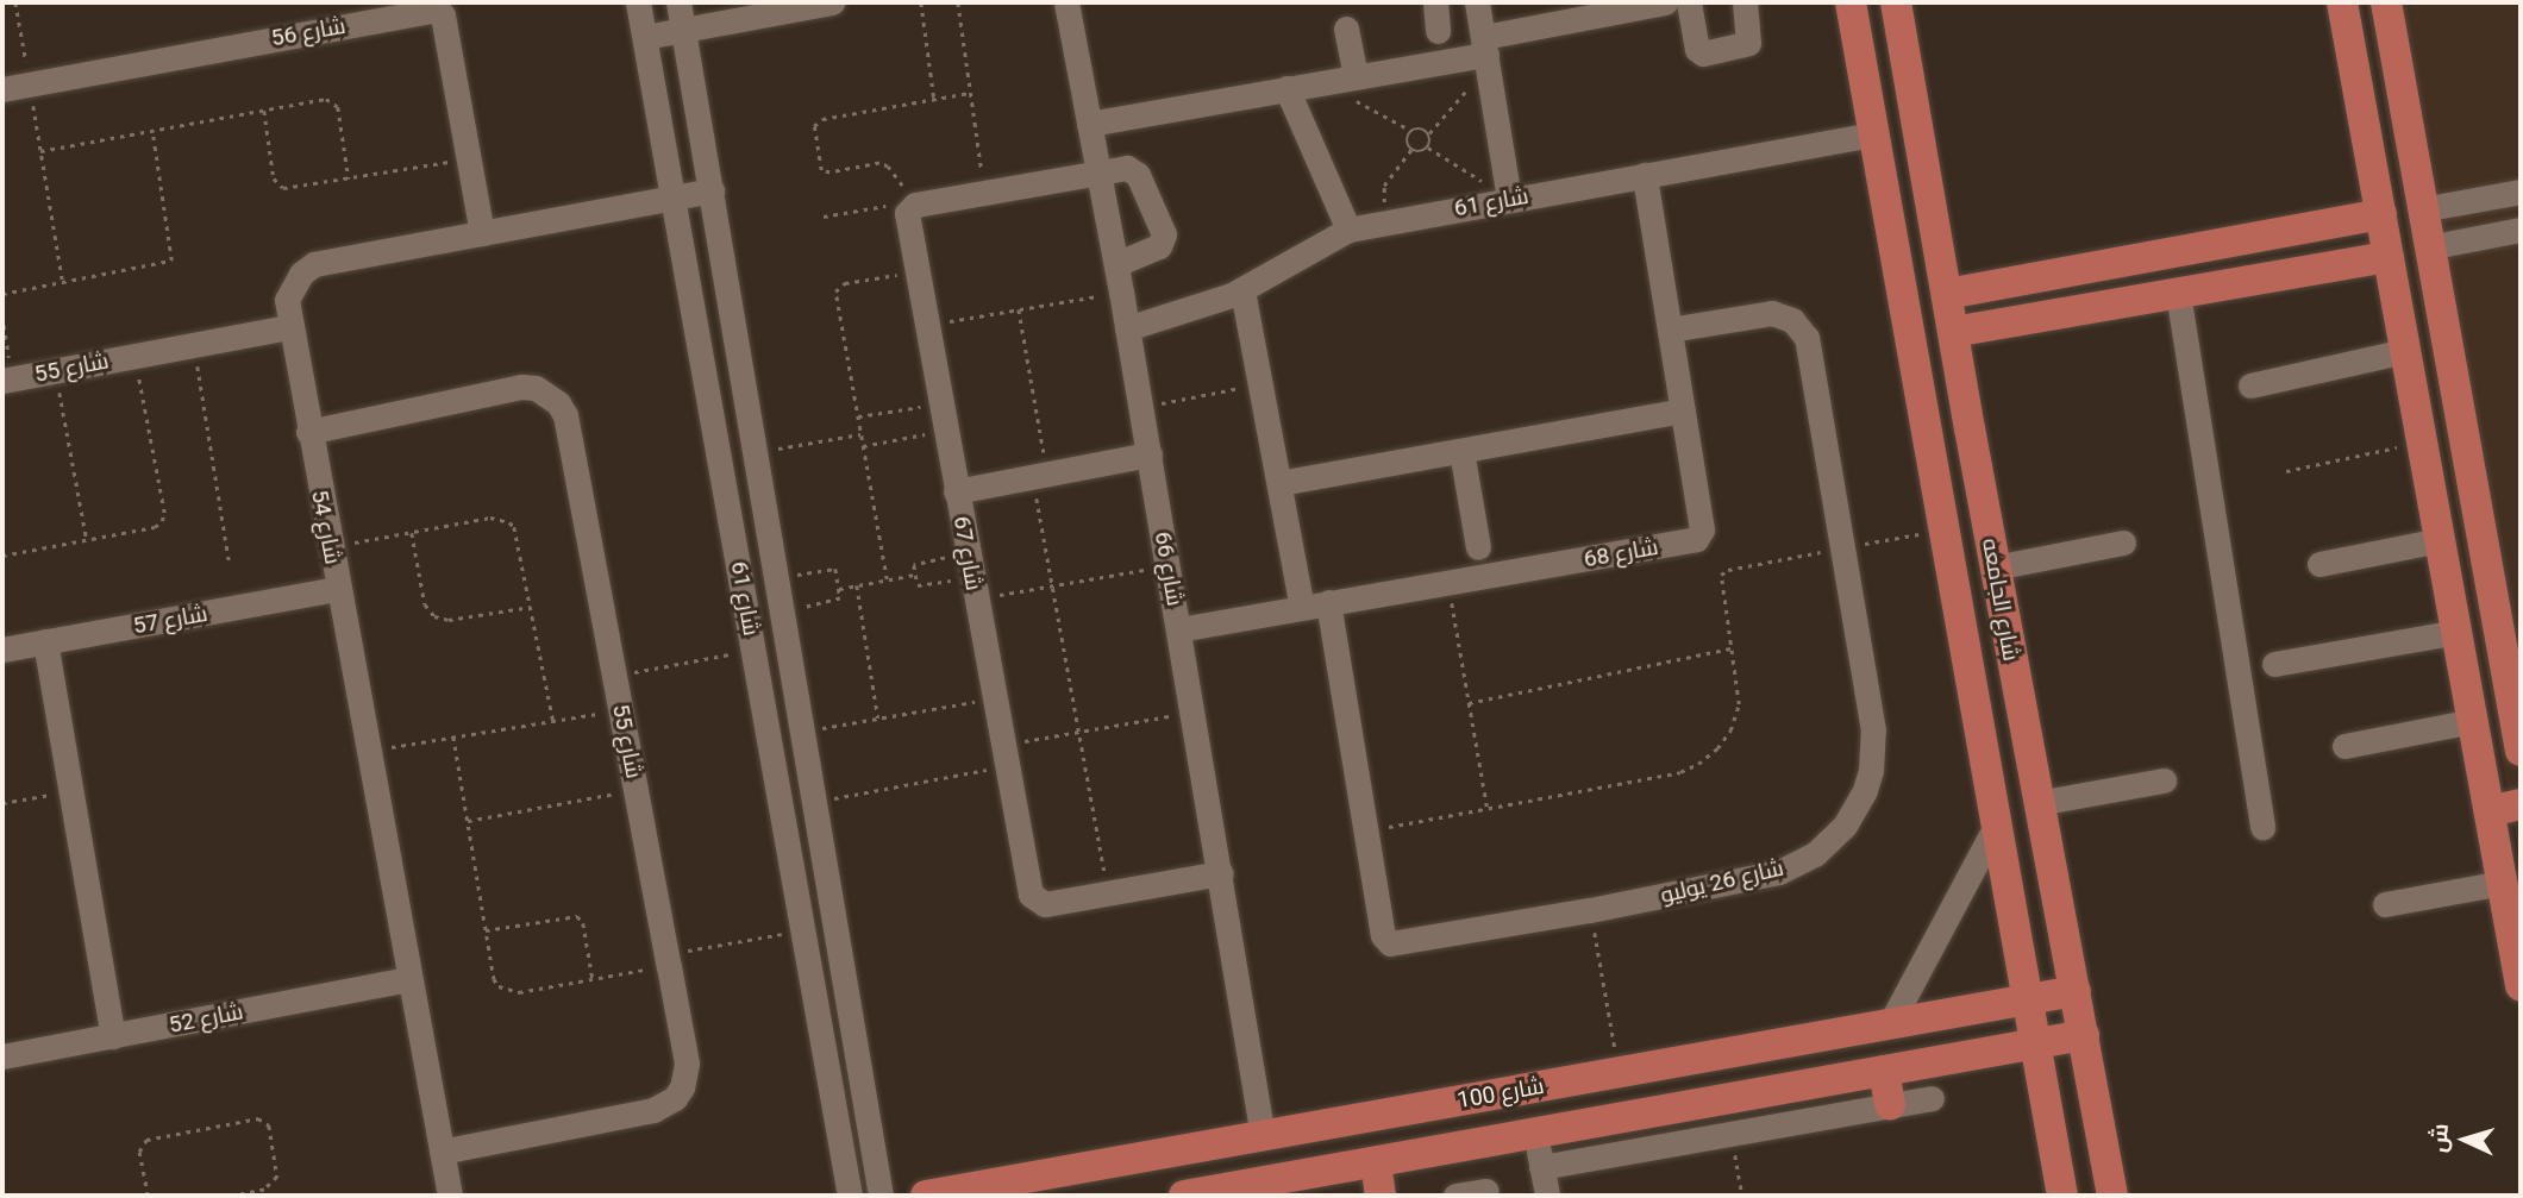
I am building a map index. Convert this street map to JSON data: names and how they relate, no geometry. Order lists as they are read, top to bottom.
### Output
{
  "streets": {
    "main road": ["شارع الجامعه", "شارع 100"],
    "street": [
      "شارع 56",
      "شارع 61",
      "شارع 55",
      "شارع 54",
      "شارع 67",
      "شارع 68",
      "شارع 66",
      "شارع 57",
      "شارع 26 يوليو",
      "شارع 52"
    ]
  },
  "crossings": [
    ["شارع 56", "شارع 54"],
    ["شارع 61", "شارع 54"],
    ["شارع 61", "شارع 68"],
    ["شارع 61", "شارع 66"],
    ["شارع 61", "شارع الجامعه"],
    ["شارع 55", "شارع 54"],
    ["شارع 54", "شارع 57"],
    ["شارع 54", "شارع 52"],
    ["شارع 67", "شارع 66"],
    ["شارع 68", "شارع 66"],
    ["شارع 68", "شارع 26 يوليو"],
    ["شارع 66", "شارع 100"],
    ["شارع الجامعه", "شارع 100"]
  ],
  "north": "left"
}
